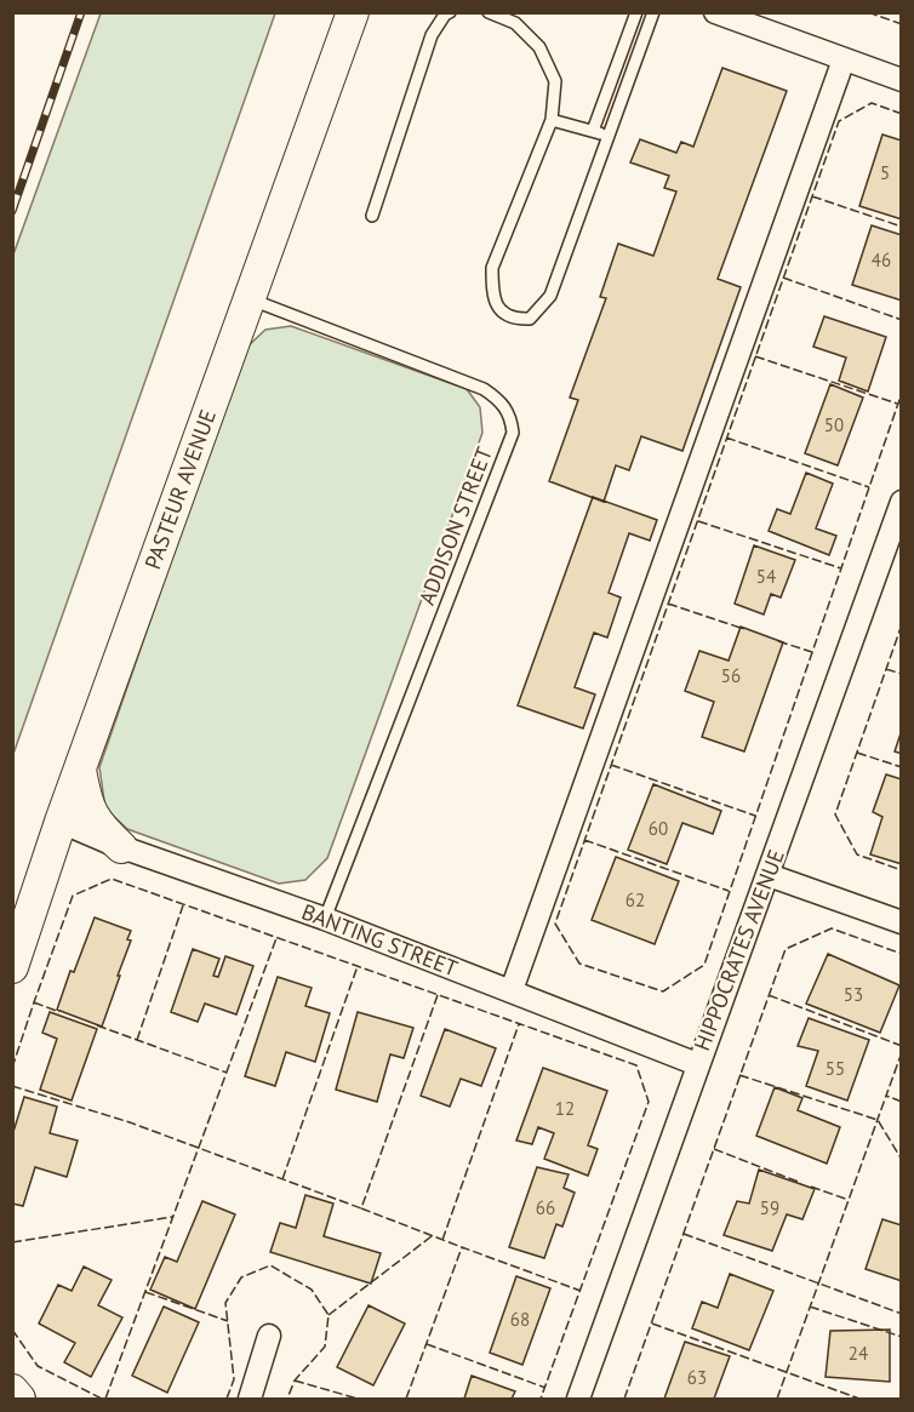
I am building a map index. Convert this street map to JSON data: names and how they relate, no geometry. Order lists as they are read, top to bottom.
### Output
{
  "streets": {
    "street": ["PASTEUR AVENUE", "BANTING STREET", "HIPPOCRATES AVENUE"],
    "lane": ["ADDISON STREET"]
  },
  "crossings": [
    ["PASTEUR AVENUE", "ADDISON STREET"],
    ["PASTEUR AVENUE", "BANTING STREET"],
    ["ADDISON STREET", "BANTING STREET"],
    ["BANTING STREET", "HIPPOCRATES AVENUE"]
  ],
  "house_numbers": [
    "5",
    "46",
    "50",
    "54",
    "56",
    "60",
    "62",
    "53",
    "55",
    "12",
    "66",
    "59",
    "68",
    "24",
    "63"
  ]
}
